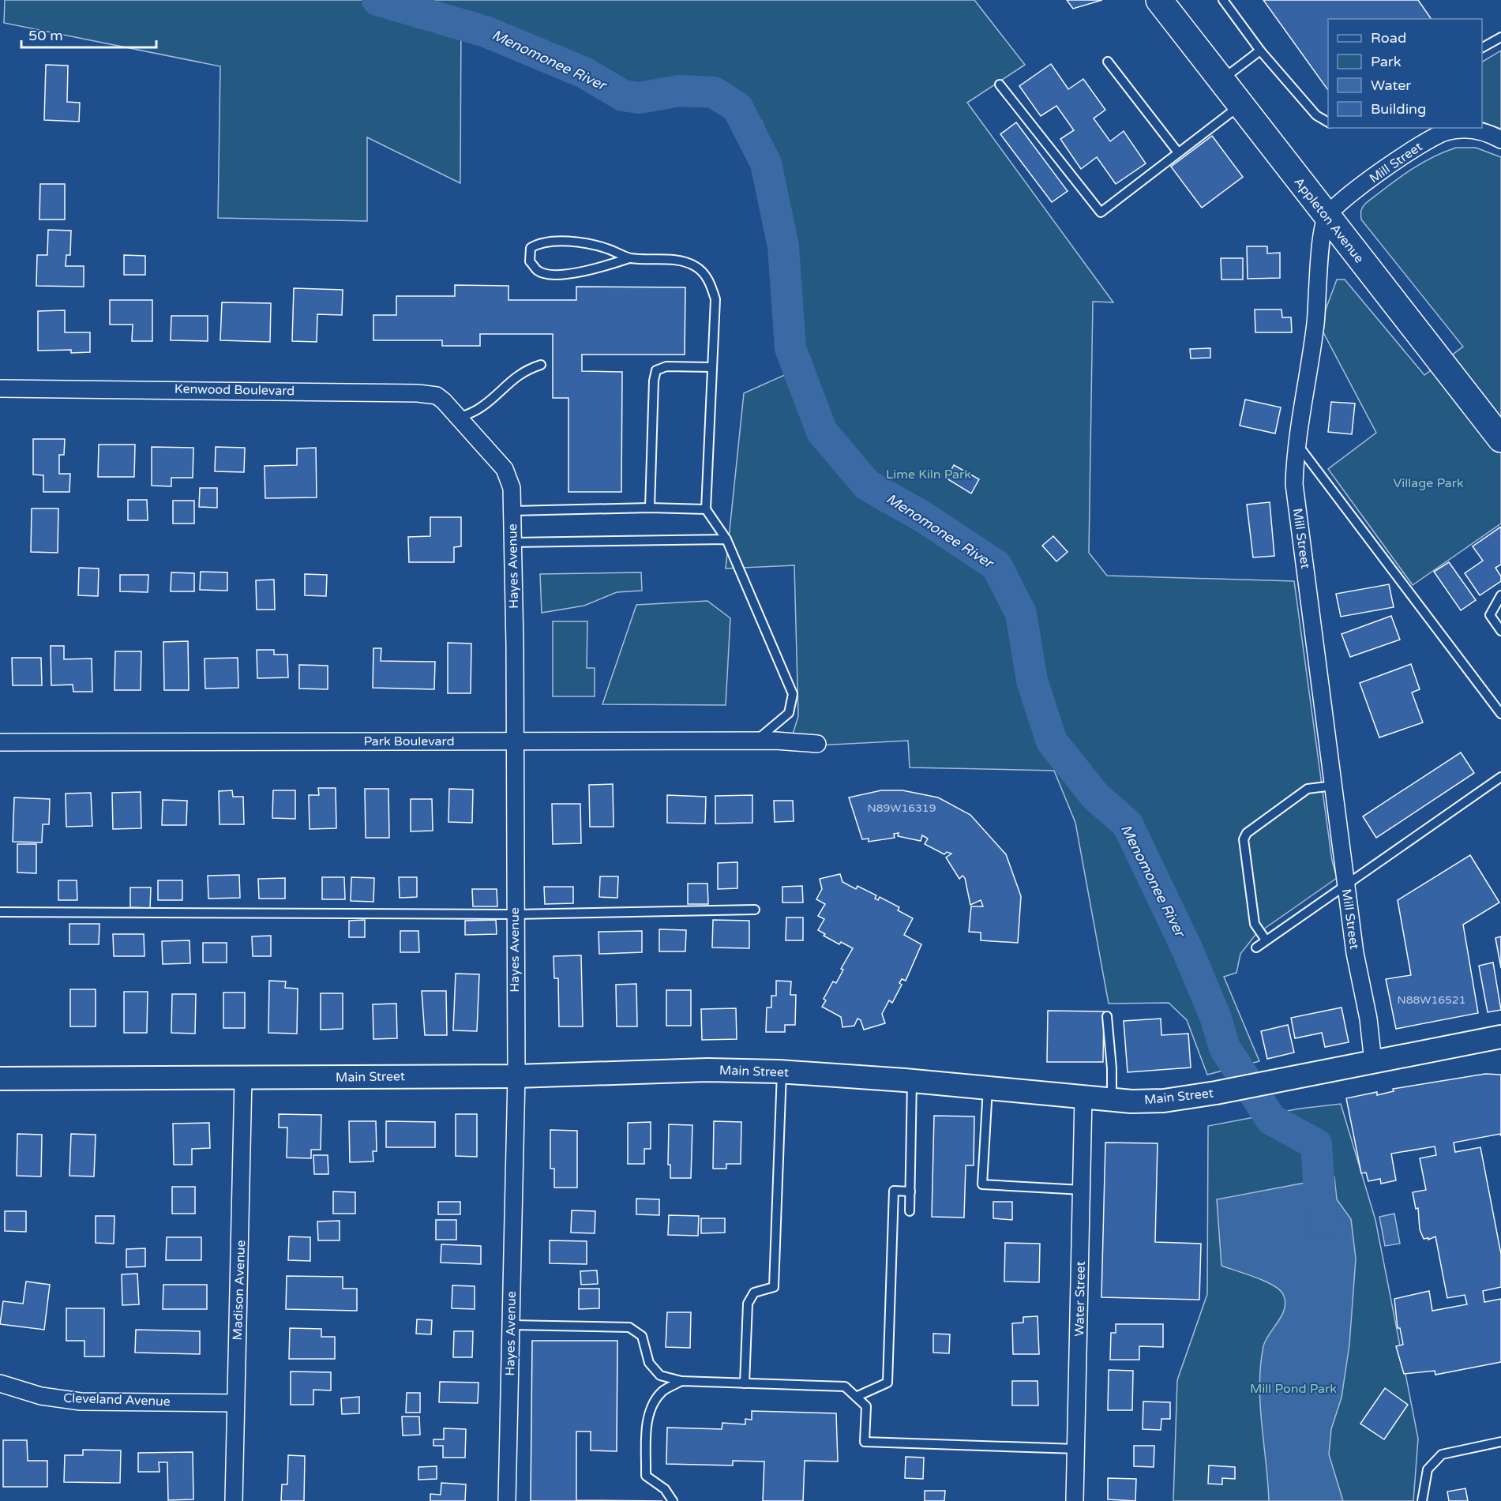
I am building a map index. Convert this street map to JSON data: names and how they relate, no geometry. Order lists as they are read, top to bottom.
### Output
{
  "streets": {
    "main road": ["Appleton Avenue", "Main Street"],
    "street": [
      "Mill Street",
      "Kenwood Boulevard",
      "Hayes Avenue",
      "Park Boulevard",
      "Madison Avenue",
      "Water Street",
      "Cleveland Avenue"
    ]
  },
  "crossings": [
    ["Mill Street", "Appleton Avenue"],
    ["Mill Street", "Main Street"],
    ["Kenwood Boulevard", "Hayes Avenue"],
    ["Hayes Avenue", "Park Boulevard"],
    ["Hayes Avenue", "Main Street"],
    ["Main Street", "Madison Avenue"],
    ["Main Street", "Water Street"],
    ["Madison Avenue", "Cleveland Avenue"]
  ],
  "water": ["Menomonee River"],
  "parks": ["Lime Kiln Park", "Village Park", "Mill Pond Park"],
  "house_numbers": ["N89W16319", "N88W16521"],
  "legend": [
    "Road",
    "Park",
    "Water",
    "Building"
  ],
  "scale_bar": "50 m"
}
